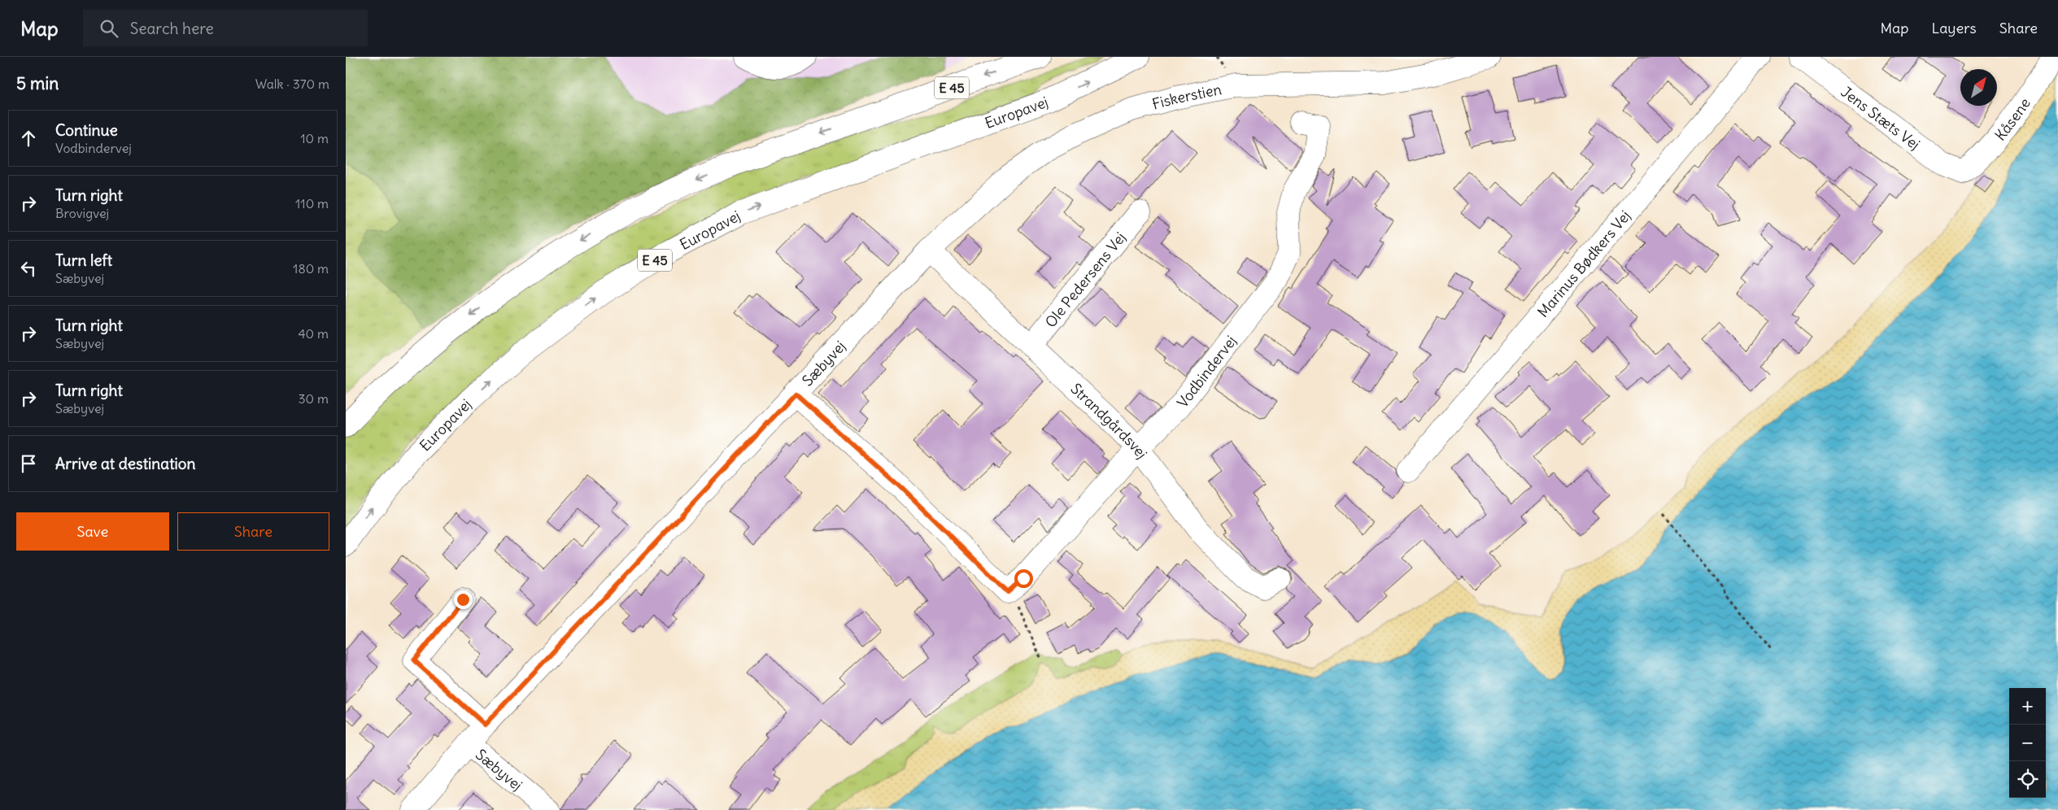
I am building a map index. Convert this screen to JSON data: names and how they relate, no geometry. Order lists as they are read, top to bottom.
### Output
{
  "streets": {
    "street": [
      "E 45",
      "Fiskerstien",
      "Europavej",
      "Jens Stæts Vej",
      "Kåsene",
      "Marinus Bødkers Vej",
      "Ole Pedersens Vej",
      "Sæbyvej",
      "Vodbindervej",
      "Strandgårdsvej"
    ]
  },
  "crossings": [
    ["Fiskerstien", "Sæbyvej"],
    ["Fiskerstien", "Strandgårdsvej"],
    ["Jens Stæts Vej", "Kåsene"],
    ["Ole Pedersens Vej", "Strandgårdsvej"],
    ["Sæbyvej", "Strandgårdsvej"],
    ["Vodbindervej", "Strandgårdsvej"]
  ],
  "north": "top right",
  "page": {
    "header": "Map",
    "search": "Search here",
    "nav": ["Map", "Layers", "Share"],
    "heading": ["5 min", "Walk · 370 m"],
    "list": [
      ["Continue", "Vodbindervej", "10 m"],
      ["Turn right", "Brovigvej", "110 m"],
      ["Turn left", "Sæbyvej", "180 m"],
      ["Turn right", "Sæbyvej", "40 m"],
      ["Turn right", "Sæbyvej", "30 m"],
      "Arrive at destination"
    ],
    "buttons": ["Save", "Share"],
    "map_buttons": ["+", "−"]
  }
}
